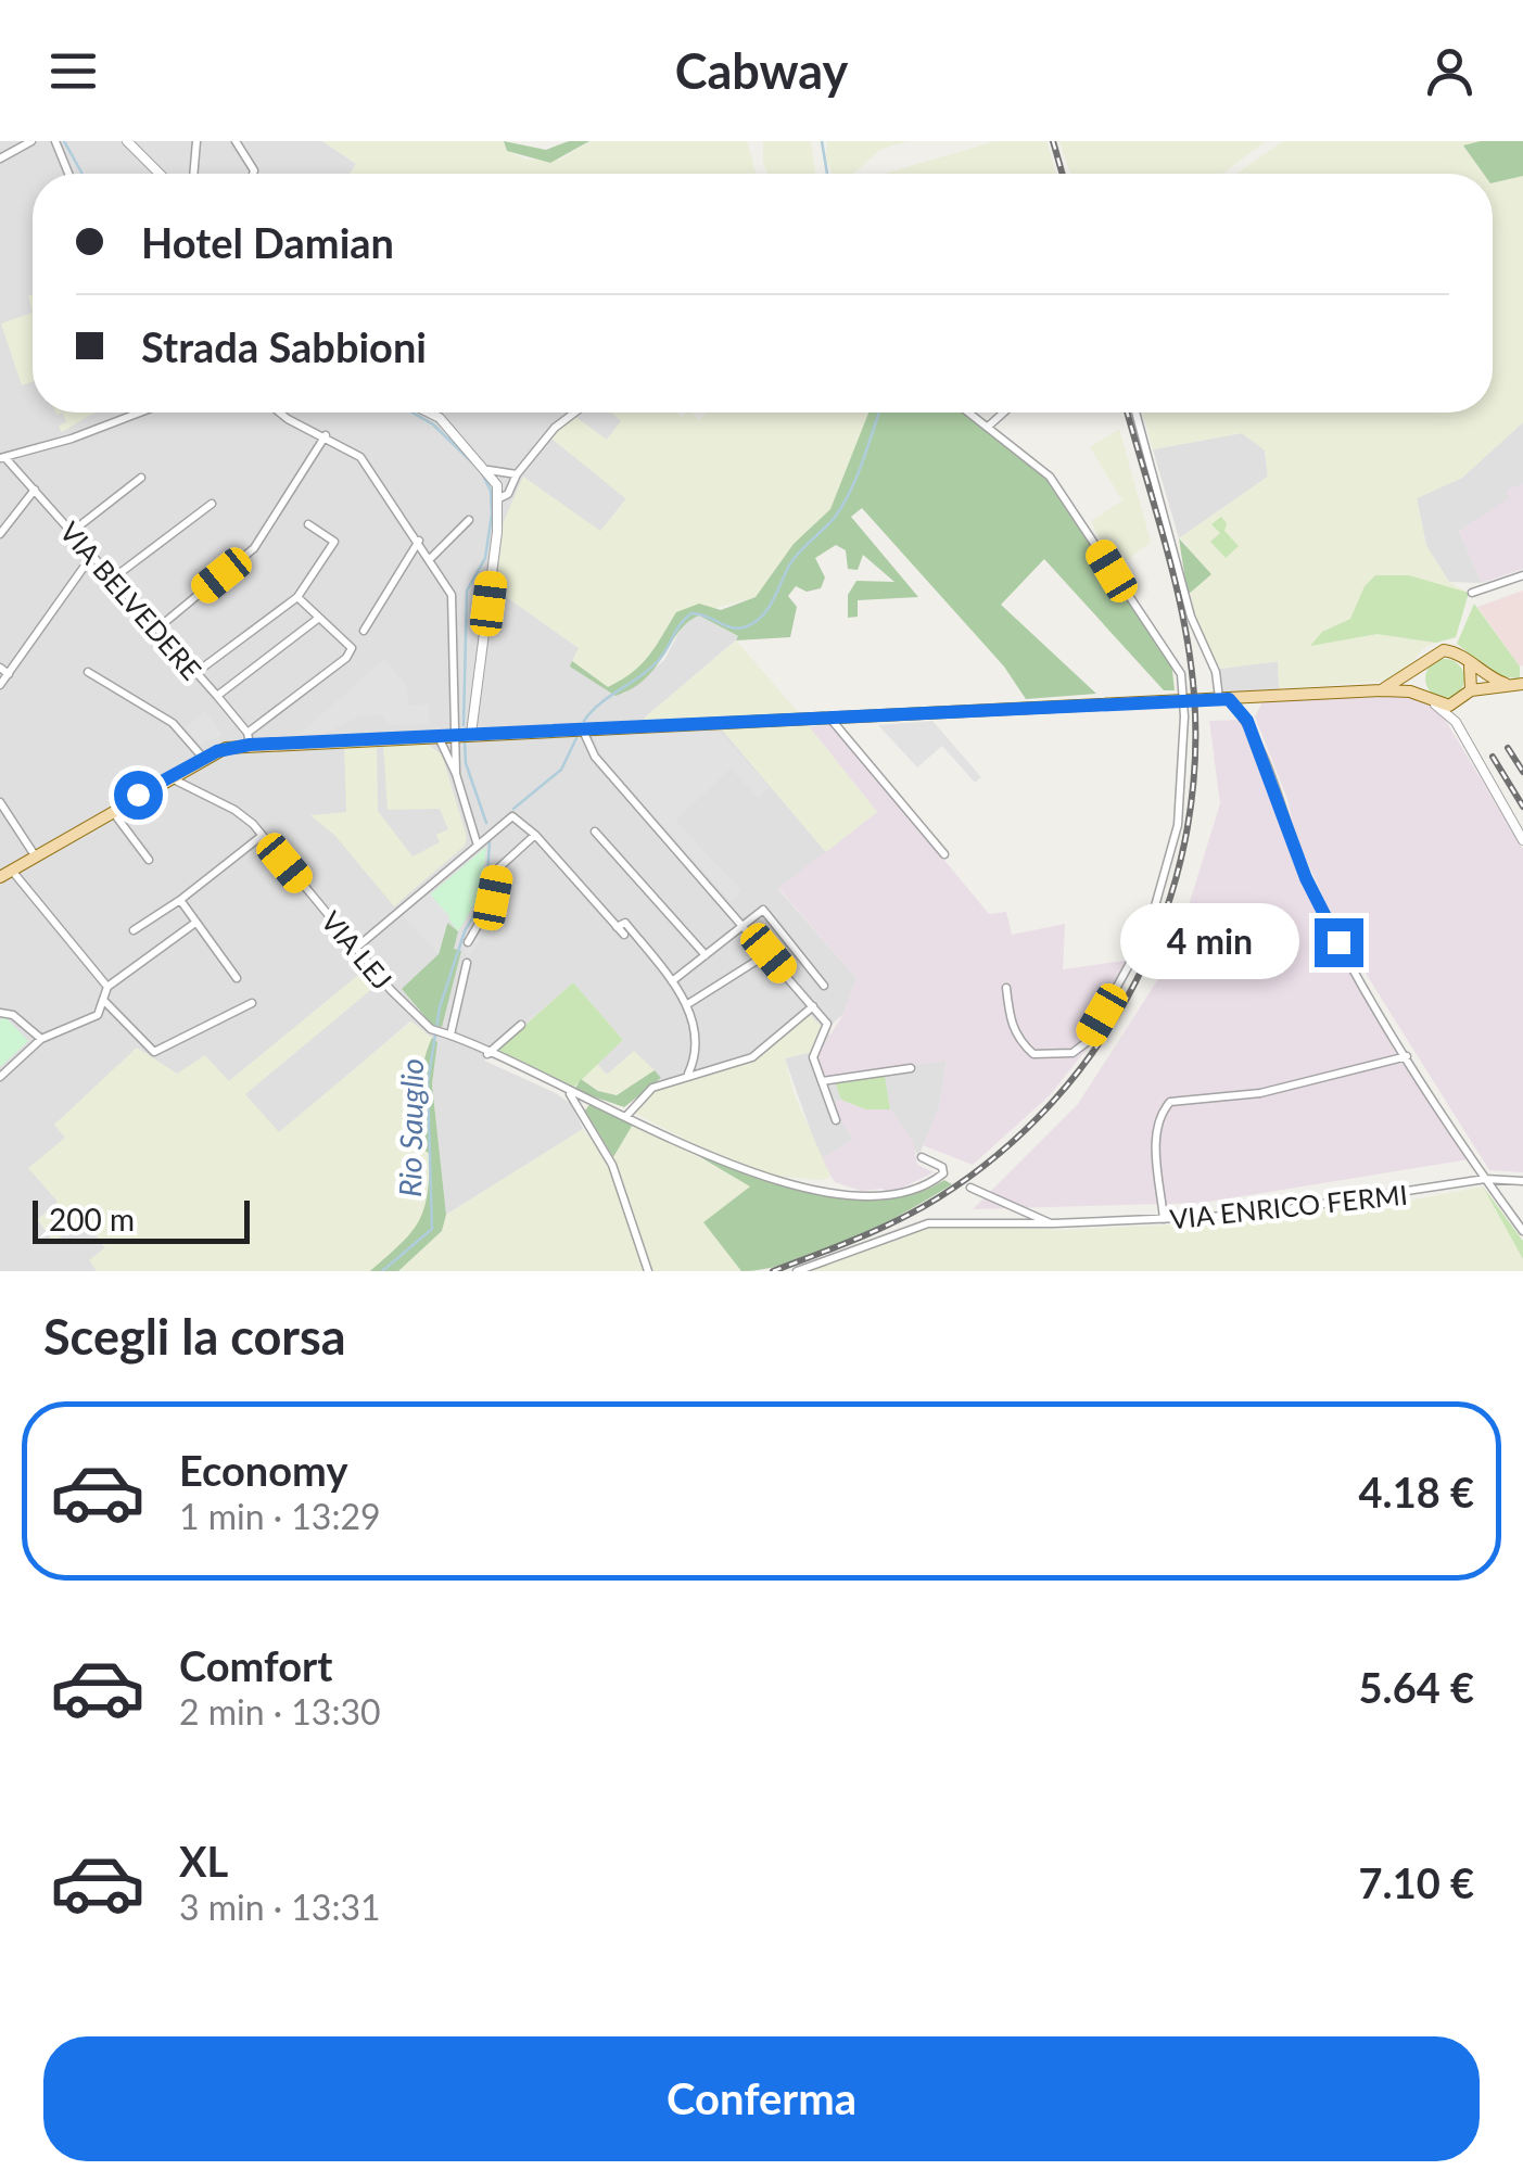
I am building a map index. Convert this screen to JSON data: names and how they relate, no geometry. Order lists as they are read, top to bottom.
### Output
{
  "streets": {
    "street": ["VIA BELVEDERE", "VIA LEJ", "VIA ENRICO FERMI"]
  },
  "water": ["Rio Sauglio"],
  "scale_bar": "200 m",
  "page": {
    "header": "Cabway",
    "banner": ["Hotel Damian", "Strada Sabbioni"],
    "bubble": "4 min",
    "scale": "200 m",
    "heading": "Scegli la corsa",
    "list": [
      {
        "name": "Economy",
        "note": "1 min · 13:29",
        "value": "4.18 €"
      },
      {
        "name": "Comfort",
        "note": "2 min · 13:30",
        "value": "5.64 €"
      },
      {
        "name": "XL",
        "note": "3 min · 13:31",
        "value": "7.10 €"
      }
    ],
    "buttons": "Conferma"
  }
}
